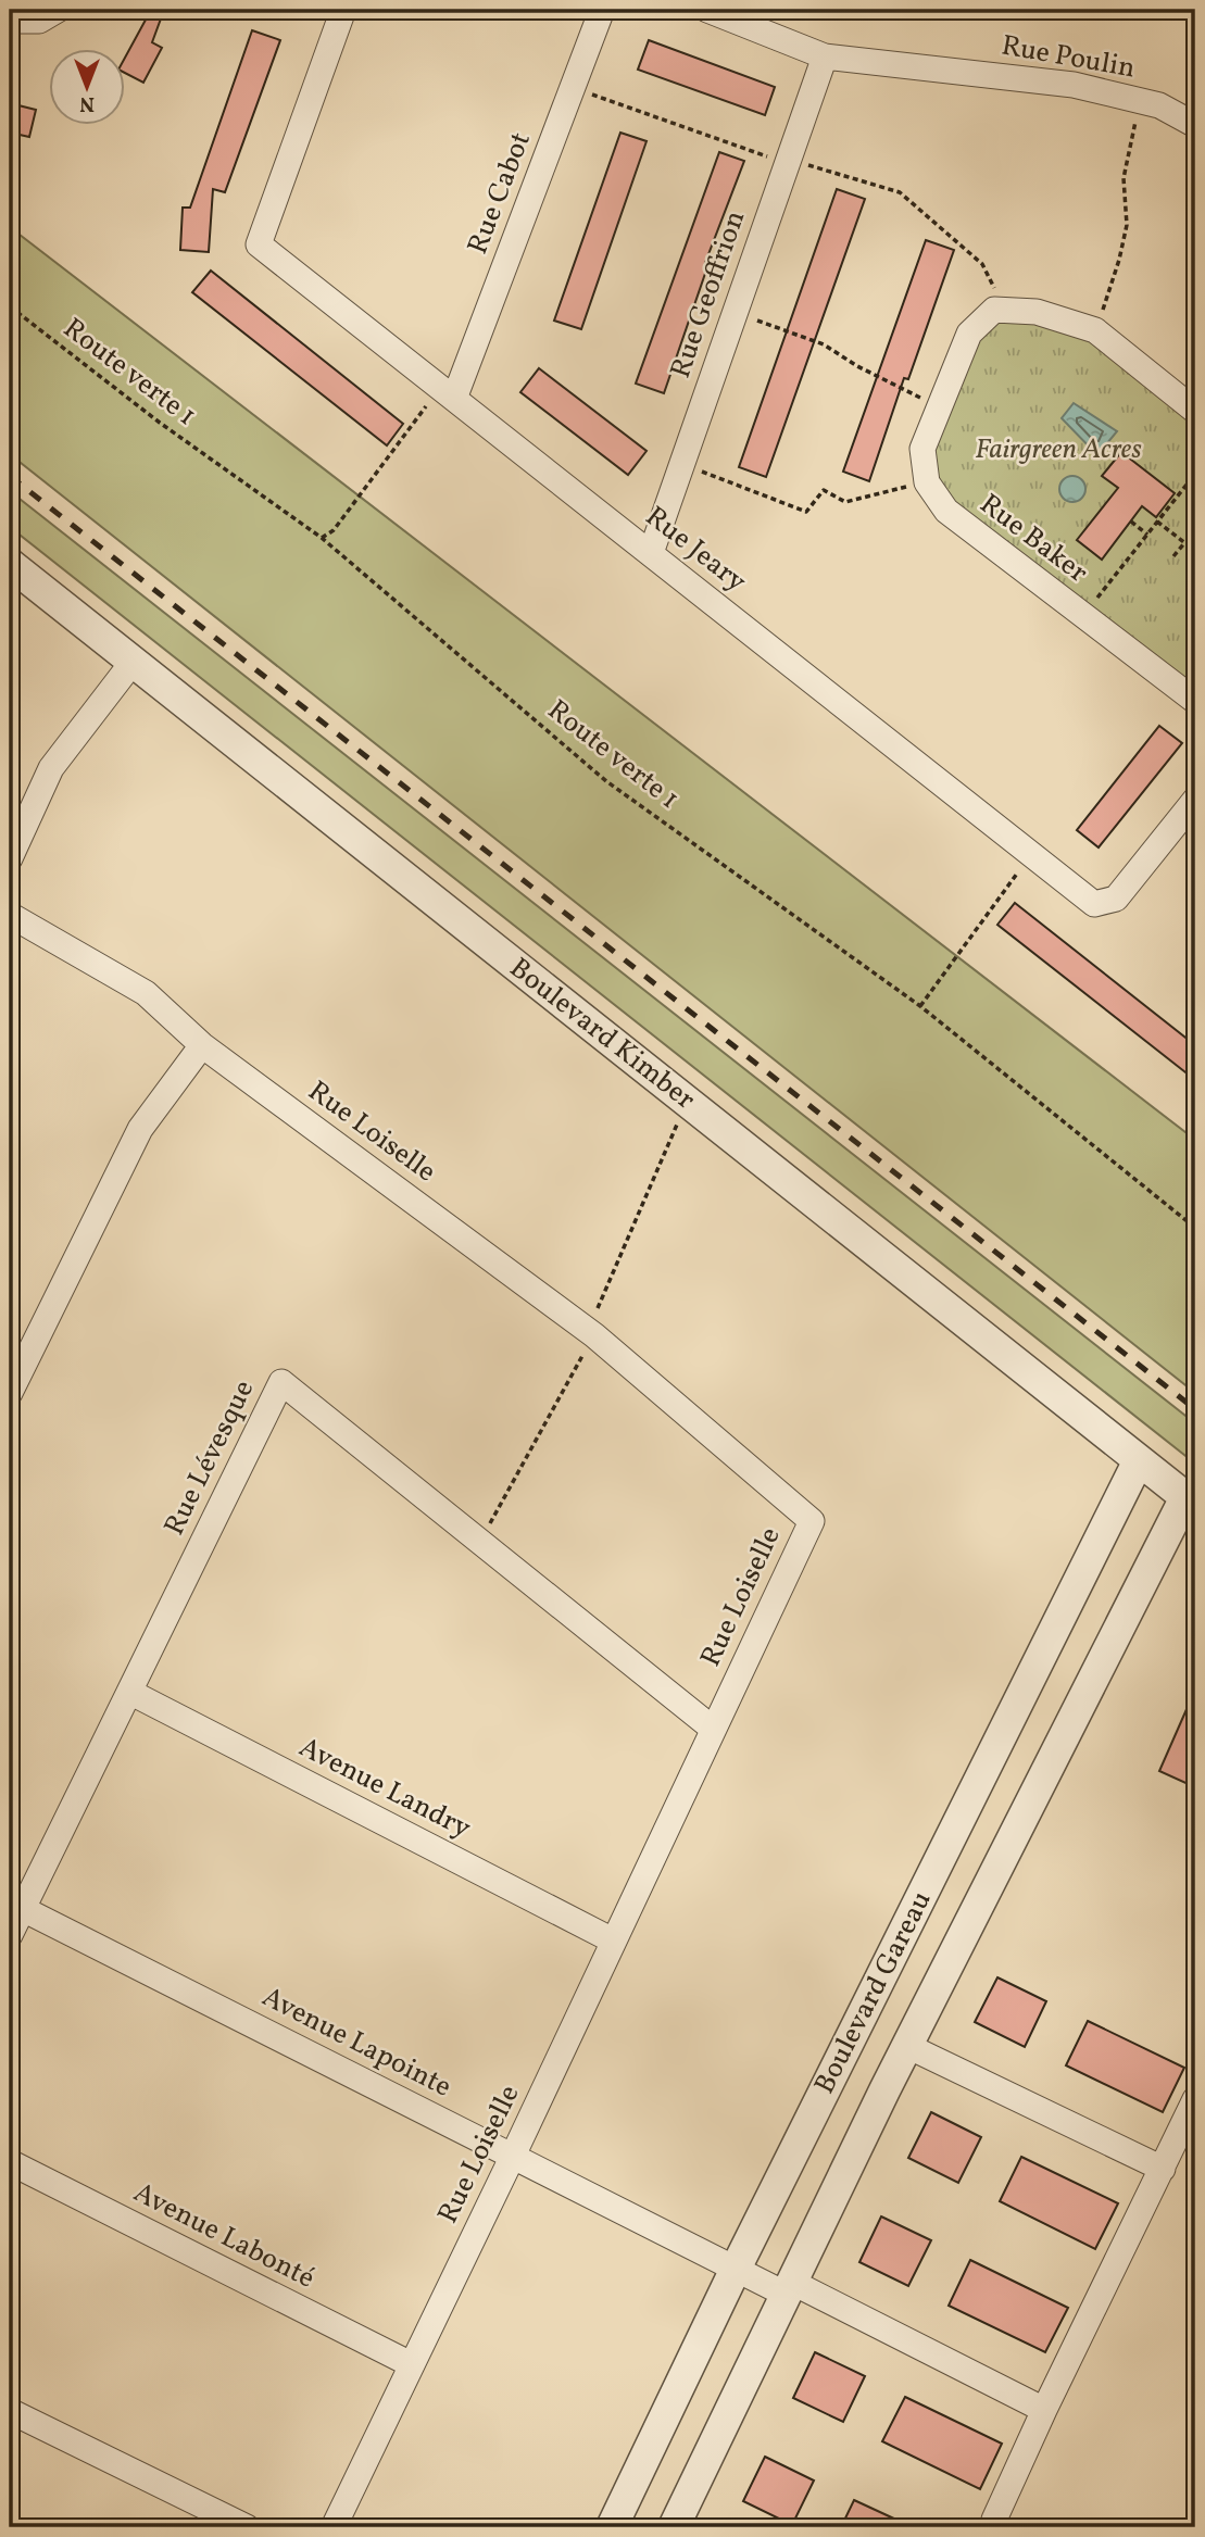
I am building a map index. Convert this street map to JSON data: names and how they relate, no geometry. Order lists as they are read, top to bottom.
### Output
{
  "streets": {
    "street": [
      "Rue Poulin",
      "Rue Cabot",
      "Rue Geoffrion",
      "Rue Baker",
      "Rue Jeary",
      "Boulevard Kimber",
      "Rue Loiselle",
      "Rue Lévesque",
      "Avenue Landry",
      "Boulevard Gareau",
      "Avenue Lapointe",
      "Avenue Labonté"
    ],
    "path": ["Route verte 1"]
  },
  "crossings": [
    ["Rue Poulin", "Rue Geoffrion"],
    ["Rue Cabot", "Rue Jeary"],
    ["Rue Geoffrion", "Rue Jeary"],
    ["Boulevard Kimber", "Boulevard Gareau"],
    ["Rue Loiselle", "Rue Lévesque"],
    ["Rue Loiselle", "Avenue Landry"],
    ["Rue Loiselle", "Avenue Lapointe"],
    ["Rue Loiselle", "Avenue Labonté"],
    ["Rue Lévesque", "Avenue Landry"],
    ["Rue Lévesque", "Avenue Lapointe"],
    ["Boulevard Gareau", "Avenue Lapointe"]
  ],
  "parks": ["Fairgreen Acres"],
  "north": "bottom"
}
